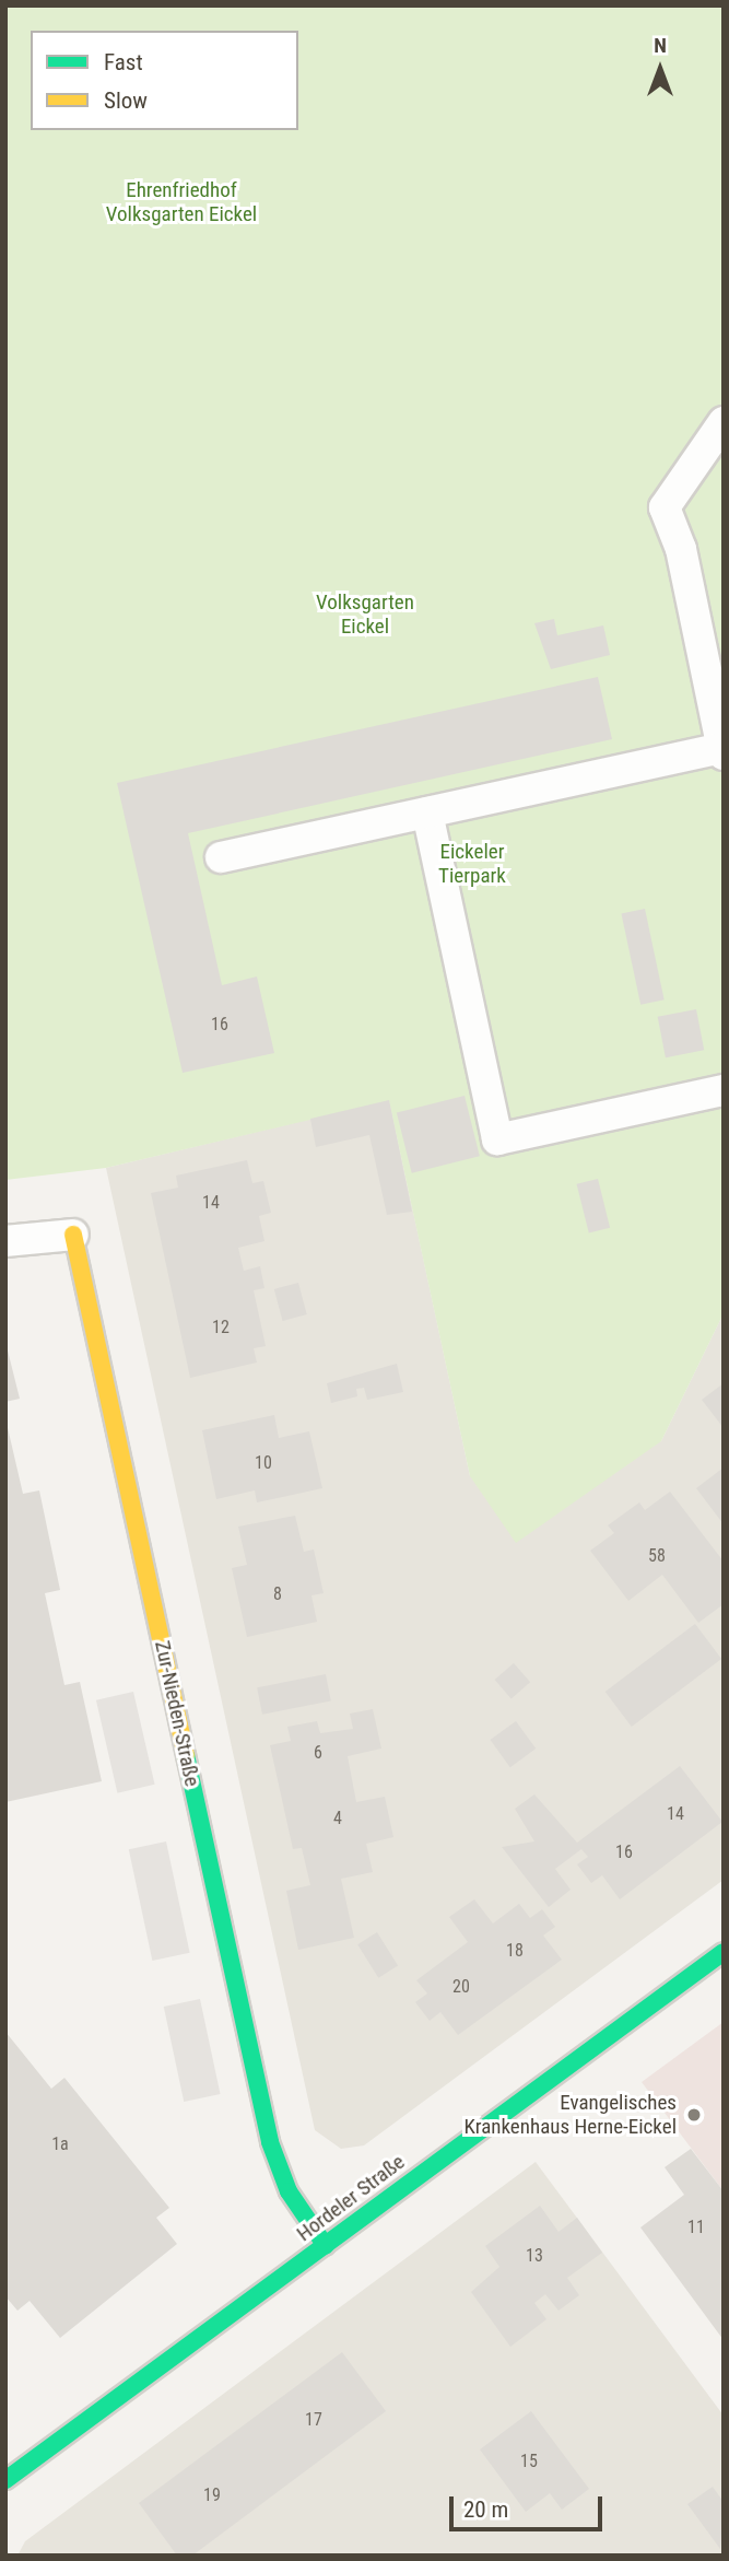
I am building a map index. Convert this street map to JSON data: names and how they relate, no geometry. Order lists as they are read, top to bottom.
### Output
{
  "streets": {
    "street": ["Zur-Nieden-Straße", "Hordeler Straße"]
  },
  "crossings": [
    ["Zur-Nieden-Straße", "Hordeler Straße"]
  ],
  "parks": ["Ehrenfriedhof Volksgarten Eickel", "Volksgarten Eickel", "Eickeler Tierpark"],
  "places": ["Evangelisches Krankenhaus Herne-Eickel"],
  "house_numbers": [
    "16",
    "14",
    "12",
    "10",
    "58",
    "8",
    "6",
    "14",
    "4",
    "16",
    "18",
    "20",
    "1a",
    "11",
    "13",
    "17",
    "15",
    "19"
  ],
  "legend": ["Fast", "Slow"],
  "scale_bar": "20 m",
  "north": "top"
}
